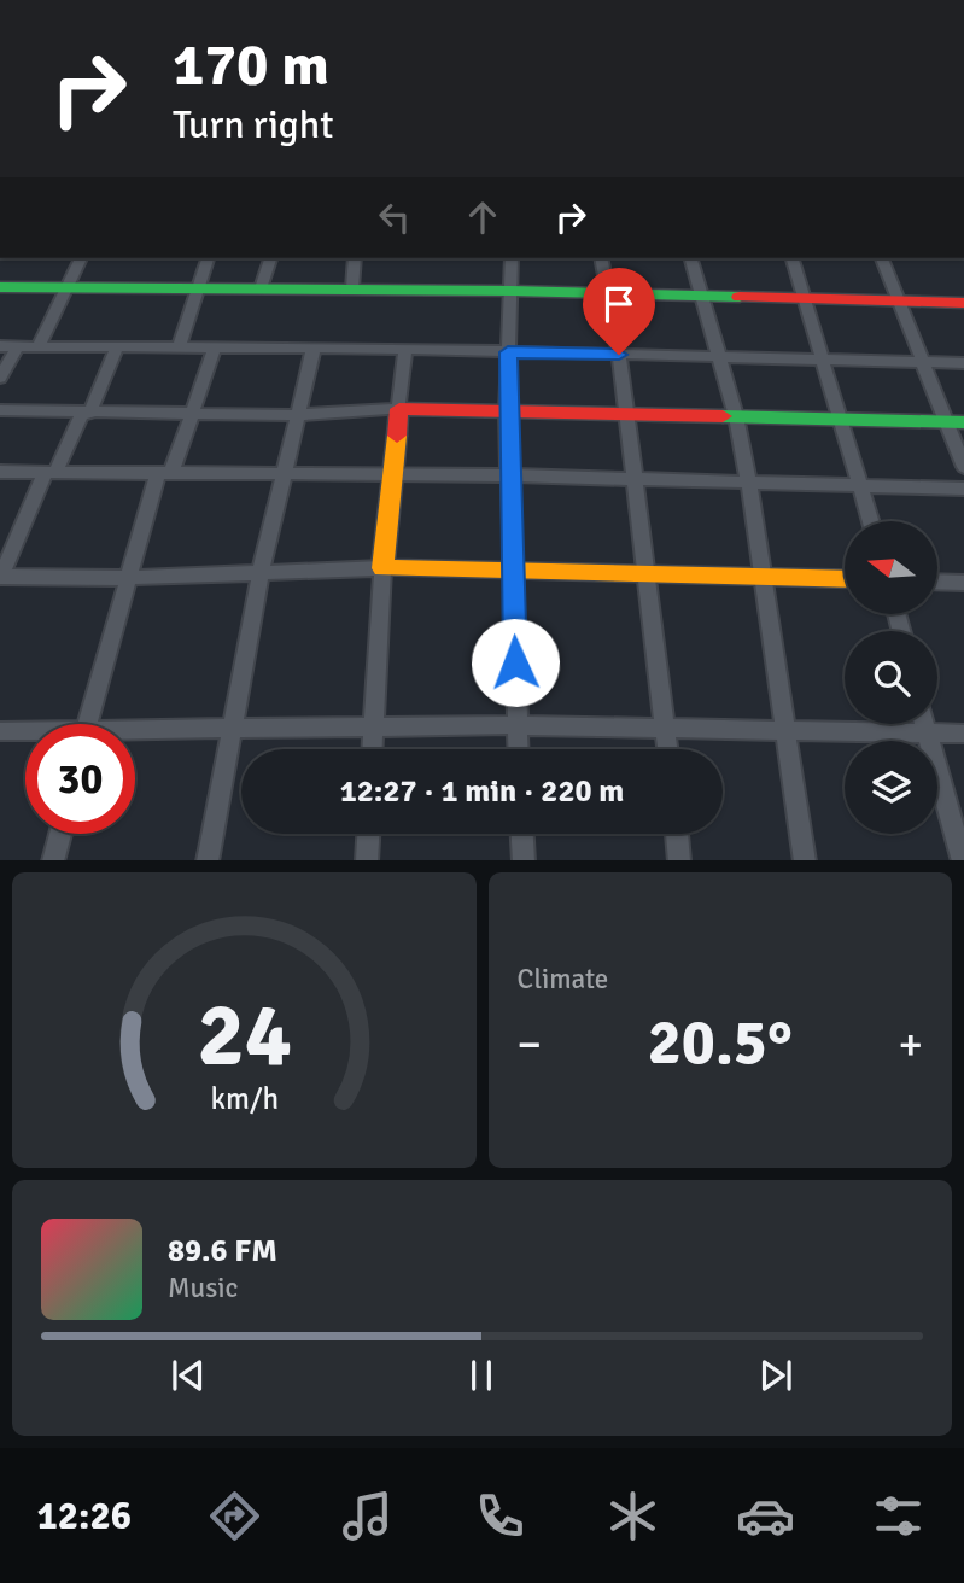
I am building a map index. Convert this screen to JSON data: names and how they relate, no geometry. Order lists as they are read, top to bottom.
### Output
{
  "north": "left",
  "page": {
    "turn": ["170 m", "Turn right"],
    "limit": "30",
    "trip": "12:27 · 1 min · 220 m",
    "tile": "Climate",
    "heat": ["−", "20.5°", "+"],
    "song": ["89.6 FM", "Music"],
    "tabs": "12:26",
    "gauge": ["24", "km/h"]
  }
}
